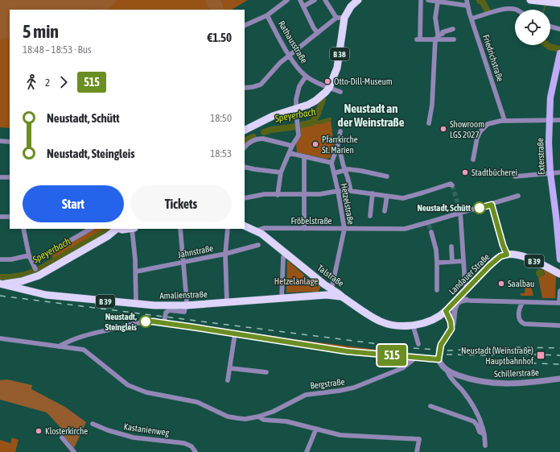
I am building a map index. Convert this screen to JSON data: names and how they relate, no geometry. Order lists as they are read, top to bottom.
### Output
{
  "streets": {
    "main road": [
      "B 38",
      "Exterstraße",
      "B 39",
      "Landauer Straße",
      "Talstraße",
      "Amalienstraße"
    ],
    "street": [
      "Rathausstraße",
      "Friedrichstraße",
      "Hetzelstraße",
      "Fröbelstraße",
      "Jahnstraße",
      "Schillerstraße",
      "Bergstraße",
      "Kastanienweg"
    ]
  },
  "crossings": [
    ["Rathausstraße", "B 38"],
    ["Hetzelstraße", "Fröbelstraße"],
    ["Hetzelstraße", "Talstraße"],
    ["Hetzelstraße", "Amalienstraße"],
    ["Fröbelstraße", "Talstraße"],
    ["B 39", "Landauer Straße"],
    ["Landauer Straße", "Talstraße"],
    ["Talstraße", "Amalienstraße"]
  ],
  "districts": ["Neustadt an der Weinstraße"],
  "water": ["Speyerbach"],
  "parks": ["Hetzelanlage"],
  "places": {
    "other": [
      "Otto-Dill-Museum",
      "Showroom LGS 2027",
      "Pfarrkirche St. Marien",
      "Stadtbücherei",
      "Neustadt, Schütt",
      "Saalbau",
      "Neustadt, Steingleis",
      "Klosterkirche"
    ],
    "transit": ["Neustadt (Weinstraße) Hauptbahnhof"]
  },
  "lines": ["bus line 515"],
  "page": {
    "on_map": "515",
    "heading": ["5 min", "18:48 – 18:53 · Bus", "€1.50"],
    "legs": ["2", "515"],
    "list": [
      {
        "name": "Neustadt, Schütt",
        "value": "18:50"
      },
      {
        "name": "Neustadt, Steingleis",
        "value": "18:53"
      }
    ],
    "buttons": ["Start", "Tickets"]
  }
}
